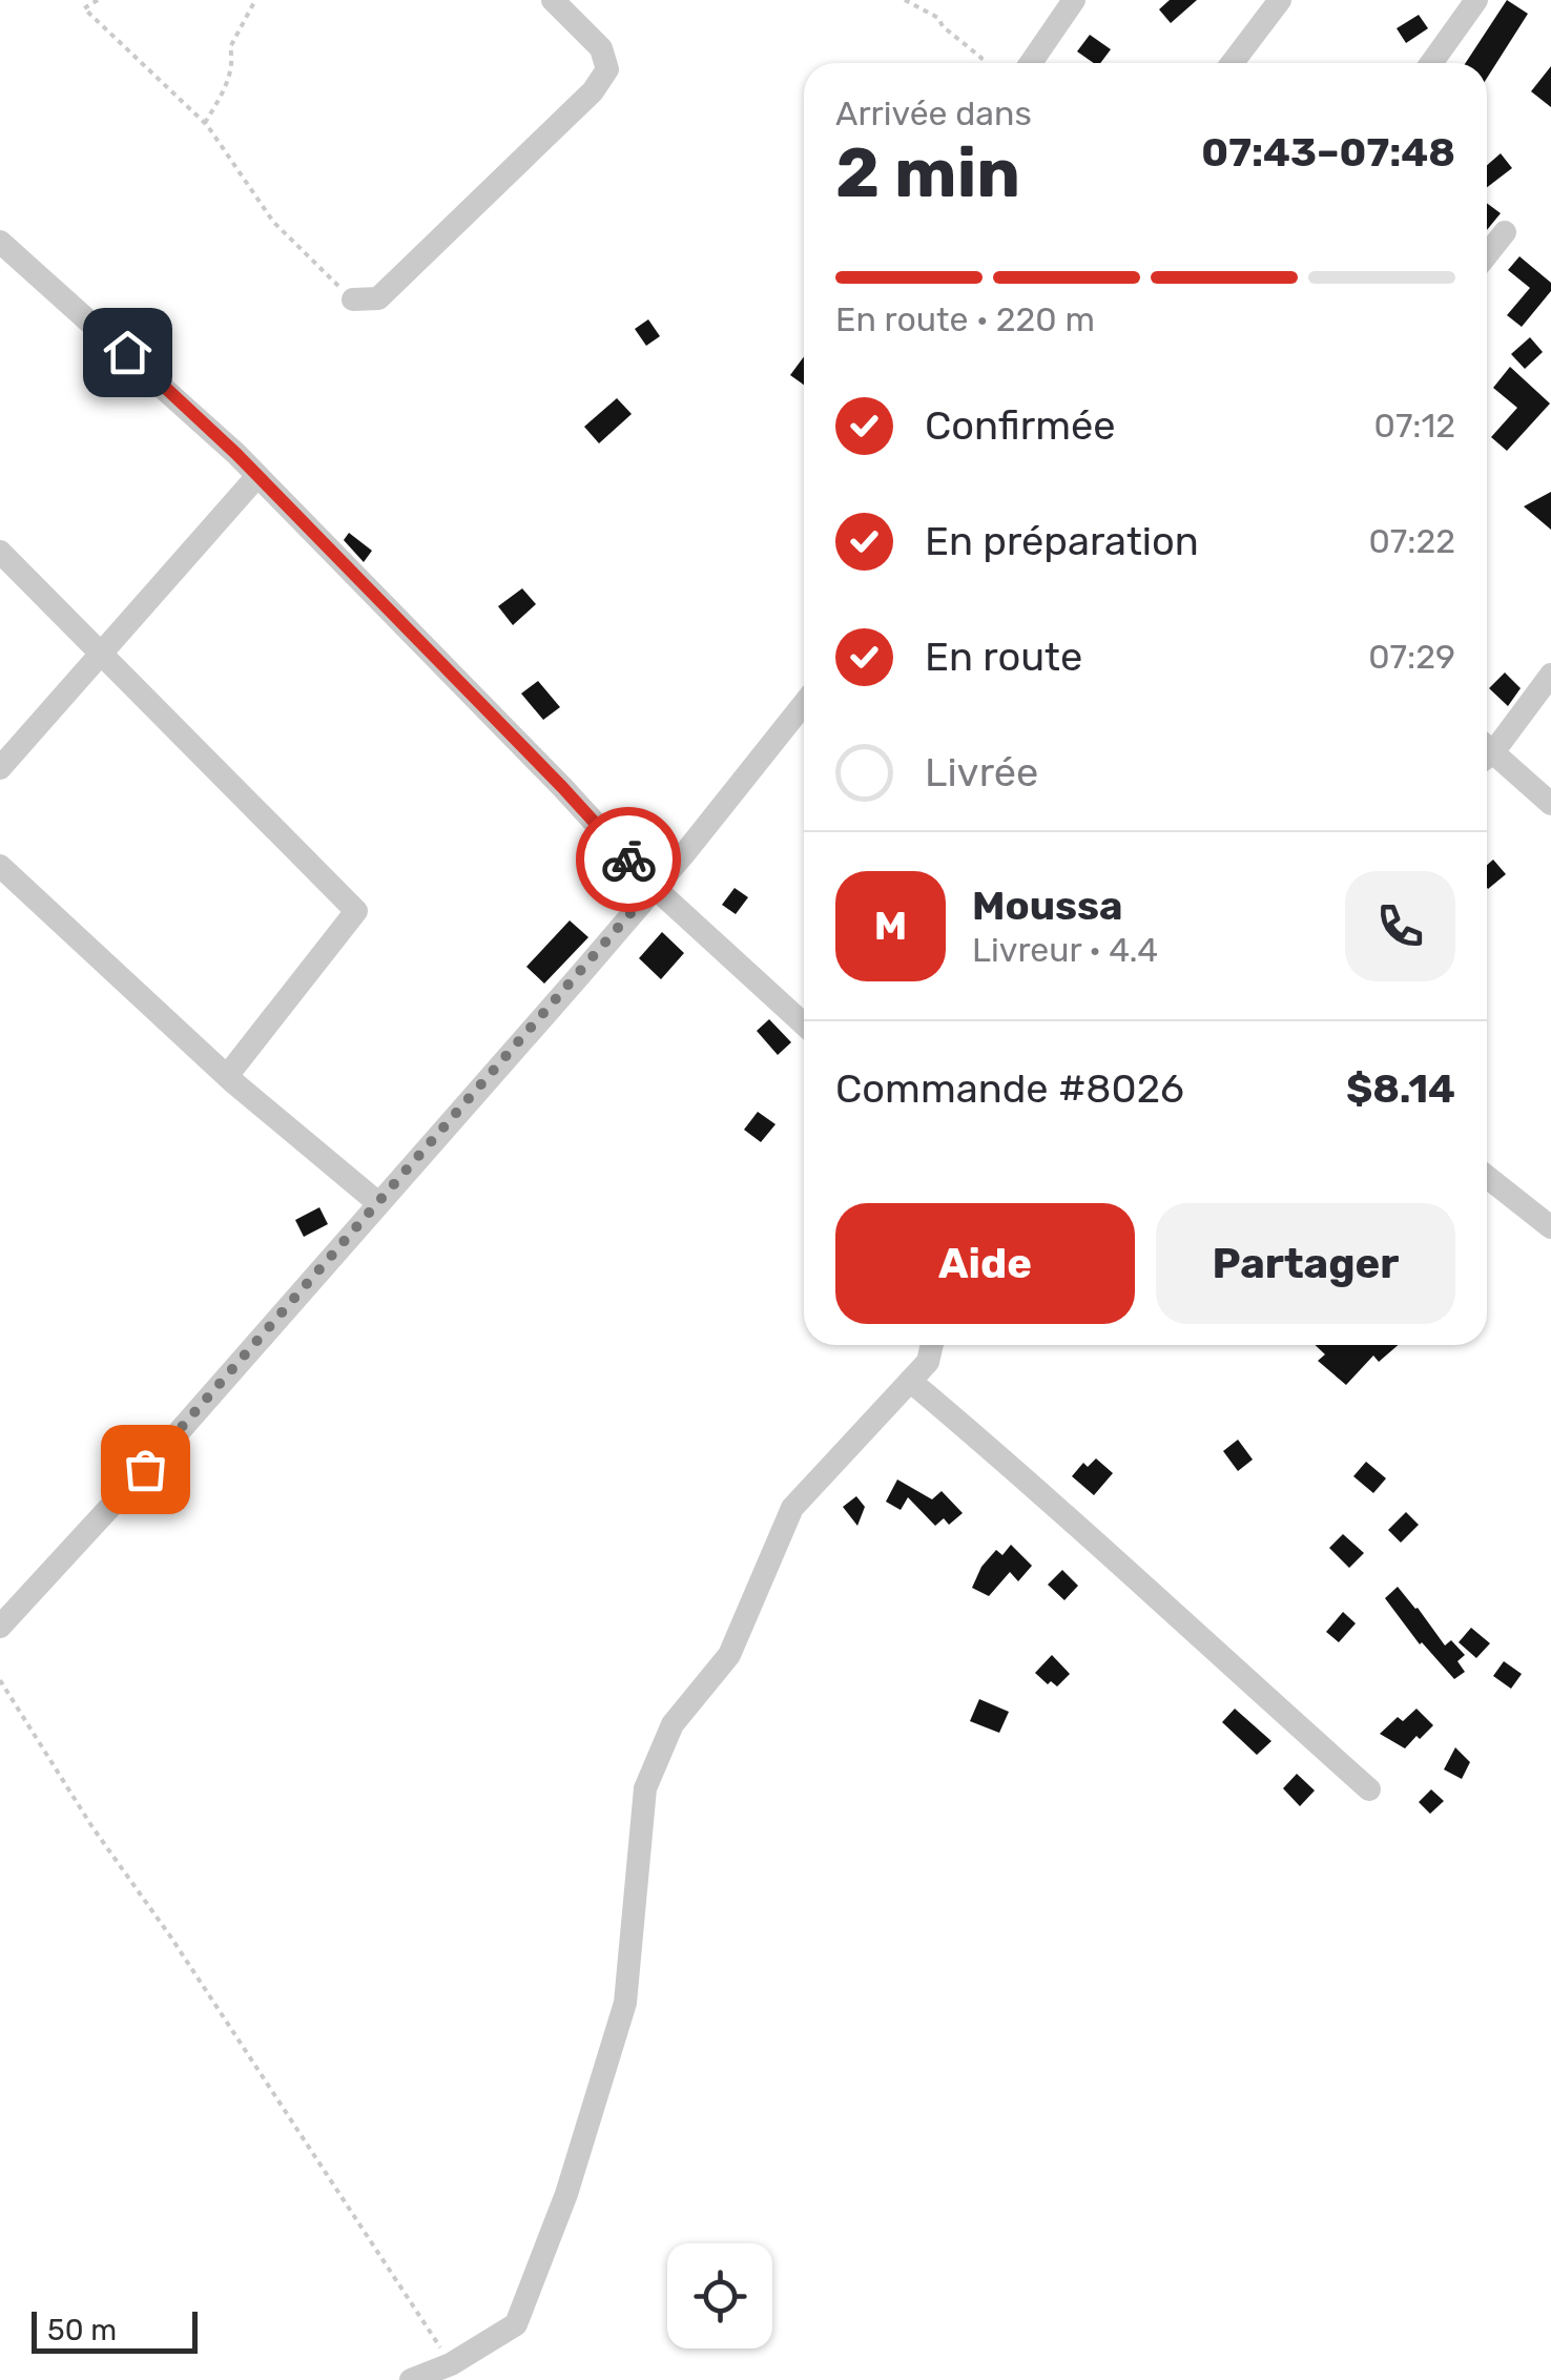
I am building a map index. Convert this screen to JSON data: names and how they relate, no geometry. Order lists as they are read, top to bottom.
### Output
{
  "scale_bar": "50 m",
  "page": {
    "heading": ["2 min", "Arrivée dans", "07:43–07:48"],
    "panel": [
      "Moussa",
      "Livreur · 4.4",
      "Commande #8026",
      "$8.14"
    ],
    "bar": "En route · 220 m",
    "list": [
      ["Confirmée", "07:12"],
      ["En préparation", "07:22"],
      ["En route", "07:29"],
      "Livrée"
    ],
    "round": "M",
    "buttons": ["Aide", "Partager"],
    "scale": "50 m"
  }
}
